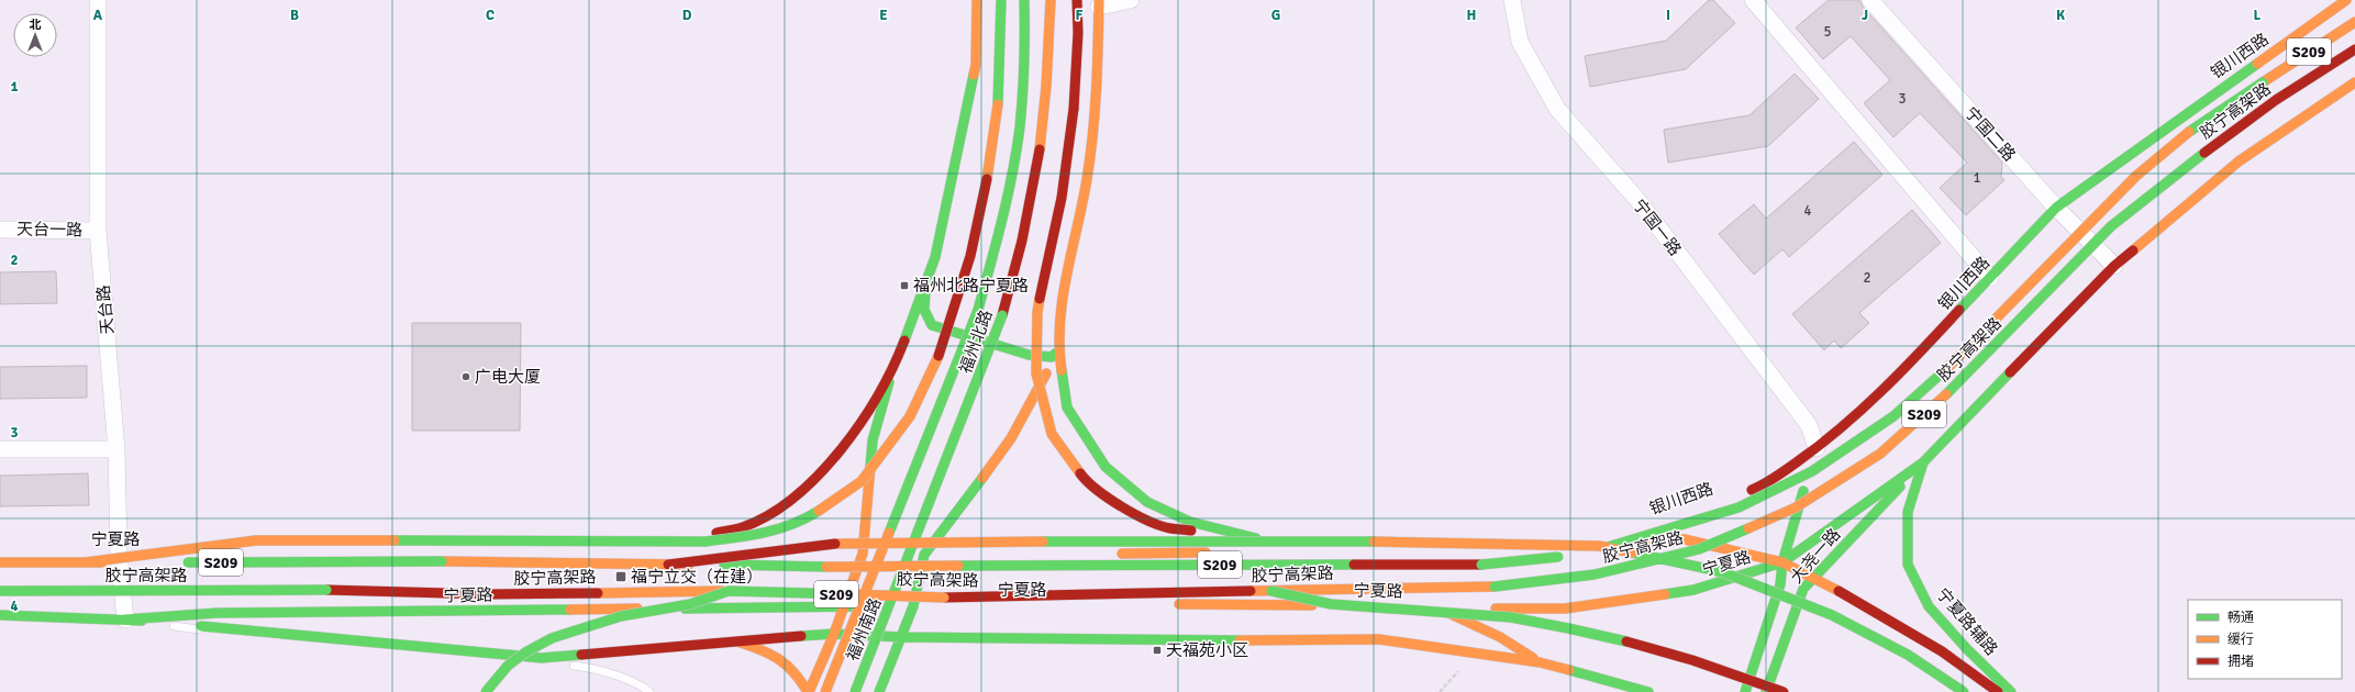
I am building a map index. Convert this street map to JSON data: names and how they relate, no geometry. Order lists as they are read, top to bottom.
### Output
{
  "streets": {
    "main road": [
      "S209",
      "银川西路",
      "胶宁高架路",
      "福州北路",
      "宁夏路",
      "大尧一路",
      "宁夏路辅路",
      "福州南路"
    ],
    "street": [
      "宁国二路",
      "宁国一路",
      "天台一路",
      "天台路"
    ]
  },
  "crossings": [
    ["银川西路", "宁国二路"],
    ["银川西路", "宁国一路"],
    ["银川西路", "大尧一路"],
    ["宁国一路", "大尧一路"],
    ["天台一路", "天台路"],
    ["天台路", "宁夏路"],
    ["福州北路", "福州南路"],
    ["宁夏路", "大尧一路"],
    ["大尧一路", "宁夏路辅路"]
  ],
  "places": {
    "transit": ["福州北路宁夏路", "福宁立交（在建）", "天福苑小区"],
    "other": ["广电大厦"]
  },
  "house_numbers": [
    "5",
    "3",
    "1",
    "4",
    "2"
  ],
  "legend": ["畅通", "缓行", "拥堵"],
  "north": "top",
  "grid": {
    "columns": [
      "A",
      "B",
      "C",
      "D",
      "E",
      "F",
      "G",
      "H",
      "I",
      "J",
      "K",
      "L"
    ],
    "rows": [
      "1",
      "2",
      "3",
      "4"
    ]
  }
}
